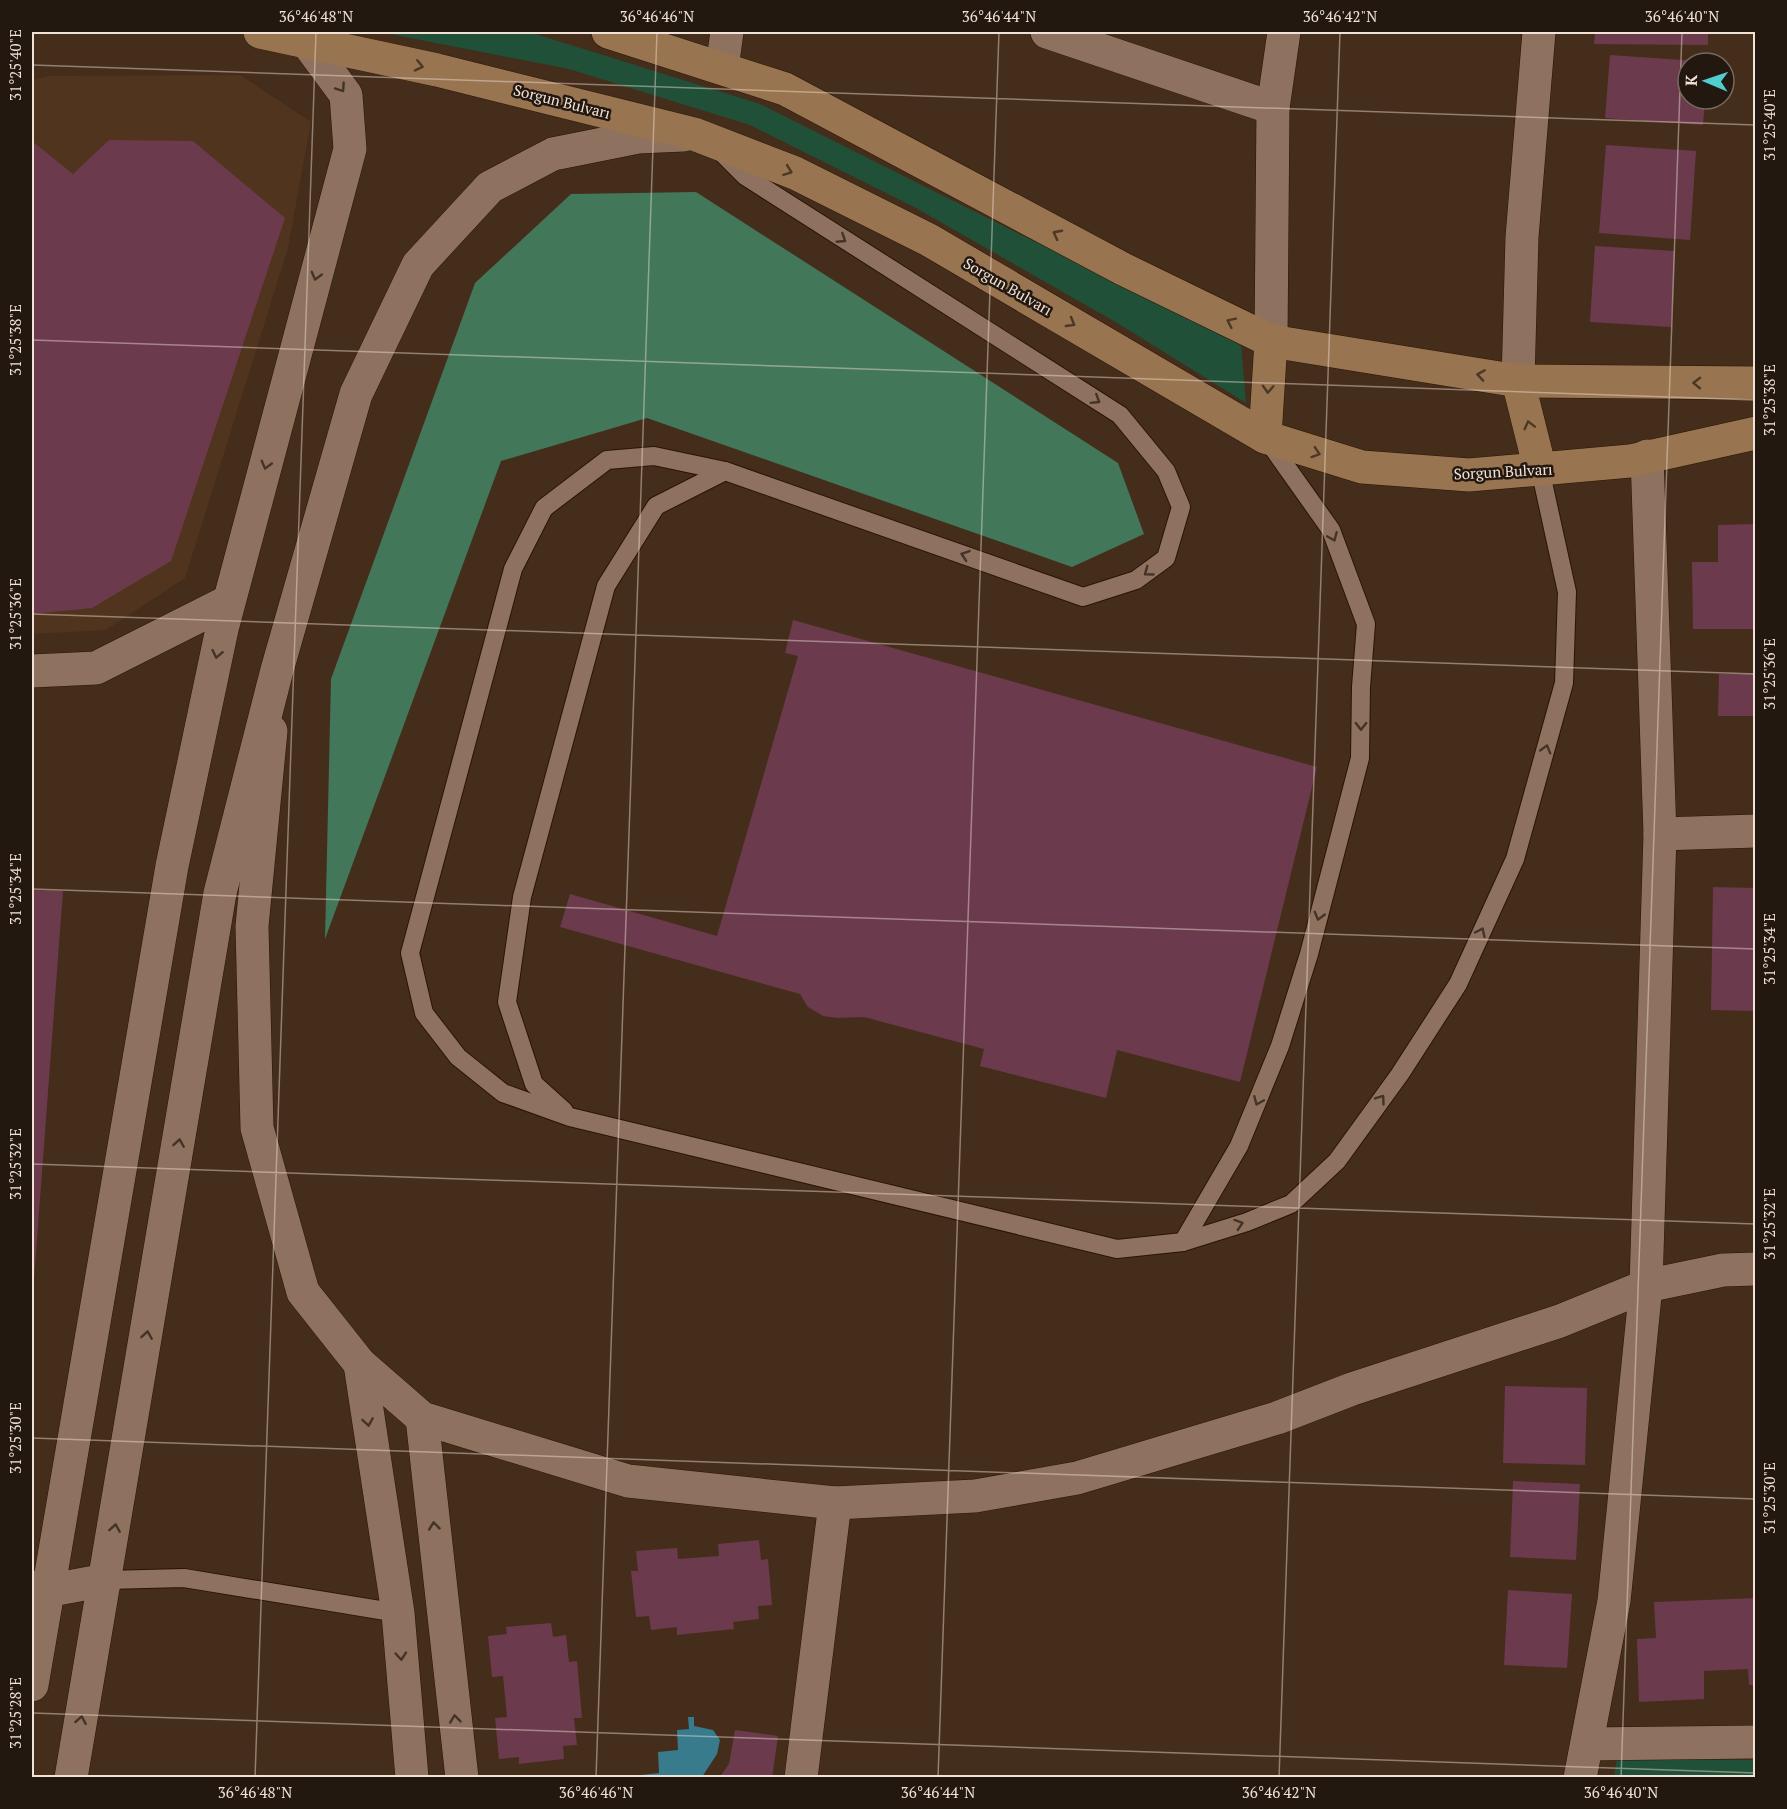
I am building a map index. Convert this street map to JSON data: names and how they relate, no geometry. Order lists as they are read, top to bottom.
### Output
{
  "streets": {
    "main road": ["Sorgun Bulvarı"]
  },
  "north": "left",
  "coordinates": [
    "36°46'48\"N",
    "36°46'46\"N",
    "36°46'44\"N",
    "36°46'42\"N",
    "36°46'40\"N",
    "31°25'40\"E",
    "31°25'38\"E",
    "31°25'36\"E",
    "31°25'34\"E",
    "31°25'32\"E",
    "31°25'30\"E",
    "31°25'28\"E"
  ]
}
